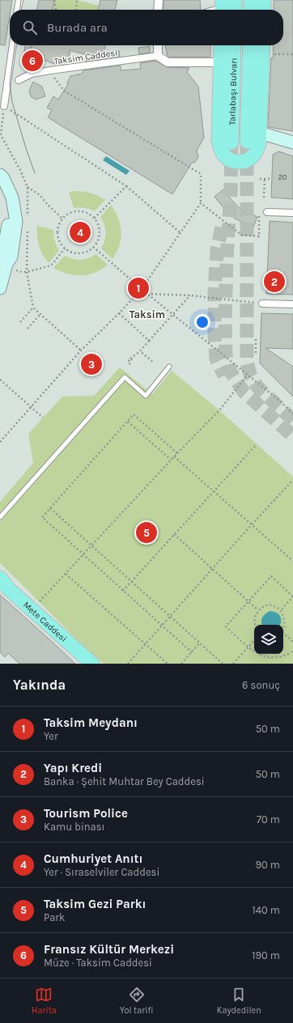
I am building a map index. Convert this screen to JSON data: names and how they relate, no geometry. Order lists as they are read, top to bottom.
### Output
{
  "streets": {
    "main road": ["Tarlabaşı Bulvarı", "Mete Caddesi"],
    "street": ["Taksim Caddesi"]
  },
  "districts": ["Taksim"],
  "house_numbers": ["20"],
  "page": {
    "search": "Burada ara",
    "pins": [
      "6",
      "4",
      "2",
      "1",
      "3",
      "5"
    ],
    "heading": ["Yakında", "6 sonuç"],
    "list": [
      {
        "mark": "1",
        "name": "Taksim Meydanı",
        "note": "Yer",
        "value": "50 m"
      },
      {
        "mark": "2",
        "name": "Yapı Kredi",
        "note": "Banka · Şehit Muhtar Bey Caddesi",
        "value": "50 m"
      },
      {
        "mark": "3",
        "name": "Tourism Police",
        "note": "Kamu binası",
        "value": "70 m"
      },
      {
        "mark": "4",
        "name": "Cumhuriyet Anıtı",
        "note": "Yer · Sıraselviler Caddesi",
        "value": "90 m"
      },
      {
        "mark": "5",
        "name": "Taksim Gezi Parkı",
        "note": "Park",
        "value": "140 m"
      },
      {
        "mark": "6",
        "name": "Fransız Kültür Merkezi",
        "note": "Müze · Taksim Caddesi",
        "value": "190 m"
      }
    ],
    "nav": ["Harita", "Yol tarifi", "Kaydedilen"]
  }
}
